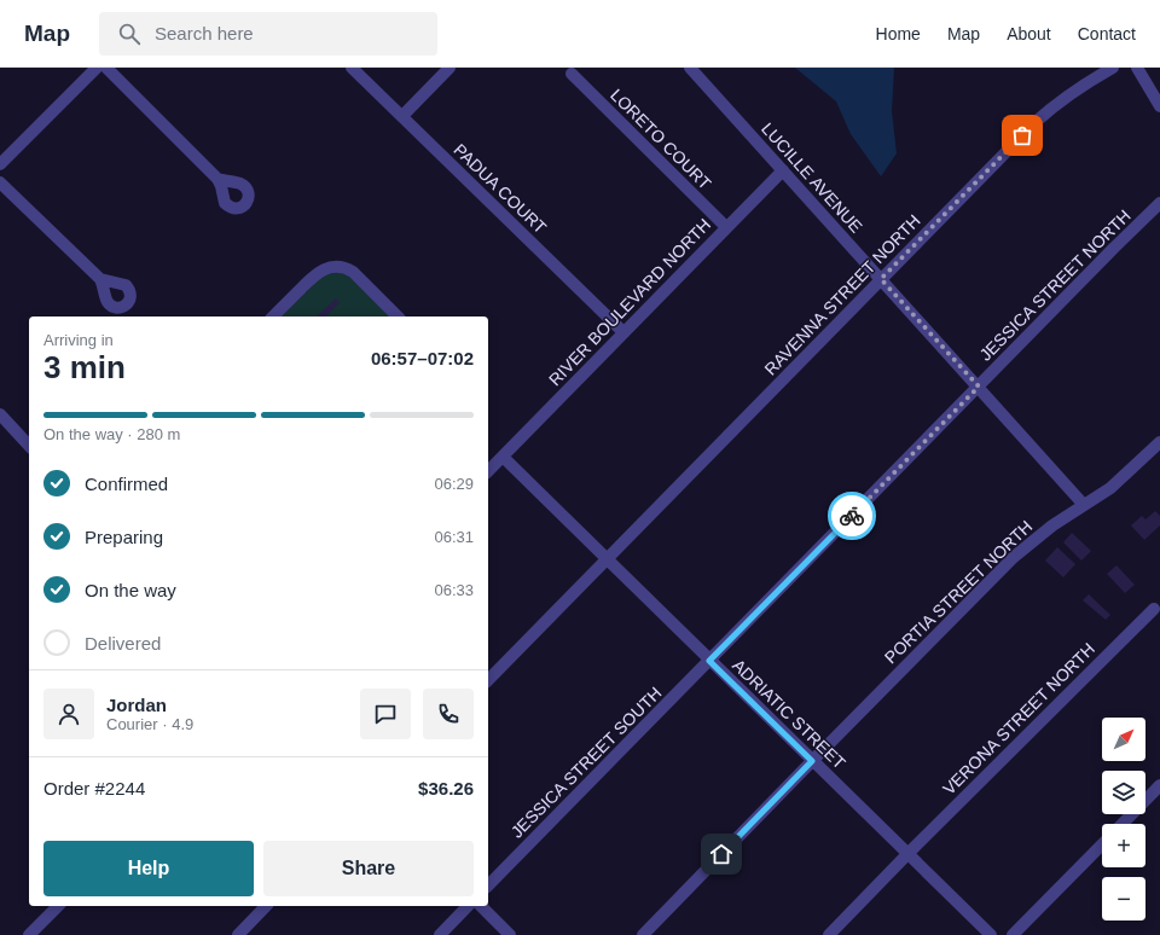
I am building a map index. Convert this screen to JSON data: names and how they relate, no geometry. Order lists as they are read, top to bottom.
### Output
{
  "streets": {
    "street": [
      "LORETO COURT",
      "LUCILLE AVENUE",
      "PADUA COURT",
      "JESSICA STREET NORTH",
      "RAVENNA STREET NORTH",
      "RIVER BOULEVARD NORTH",
      "PORTIA STREET NORTH",
      "ADRIATIC STREET",
      "VERONA STREET NORTH",
      "JESSICA STREET SOUTH"
    ]
  },
  "crossings": [
    ["LORETO COURT", "RIVER BOULEVARD NORTH"],
    ["LUCILLE AVENUE", "JESSICA STREET NORTH"],
    ["LUCILLE AVENUE", "RAVENNA STREET NORTH"],
    ["LUCILLE AVENUE", "RIVER BOULEVARD NORTH"],
    ["LUCILLE AVENUE", "PORTIA STREET NORTH"],
    ["PADUA COURT", "RIVER BOULEVARD NORTH"],
    ["JESSICA STREET NORTH", "ADRIATIC STREET"],
    ["JESSICA STREET NORTH", "JESSICA STREET SOUTH"],
    ["RAVENNA STREET NORTH", "ADRIATIC STREET"],
    ["RIVER BOULEVARD NORTH", "ADRIATIC STREET"],
    ["PORTIA STREET NORTH", "ADRIATIC STREET"],
    ["ADRIATIC STREET", "VERONA STREET NORTH"],
    ["ADRIATIC STREET", "JESSICA STREET SOUTH"]
  ],
  "north": "top right",
  "page": {
    "header": "Map",
    "search": "Search here",
    "nav": [
      "Home",
      "Map",
      "About",
      "Contact"
    ],
    "heading": ["3 min", "Arriving in", "06:57–07:02"],
    "panel": [
      "Jordan",
      "Courier · 4.9",
      "Order #2244",
      "$36.26"
    ],
    "bar": "On the way · 280 m",
    "list": [
      ["Confirmed", "06:29"],
      ["Preparing", "06:31"],
      ["On the way", "06:33"],
      "Delivered"
    ],
    "map_buttons": ["+", "−"],
    "buttons": ["Help", "Share"]
  }
}
